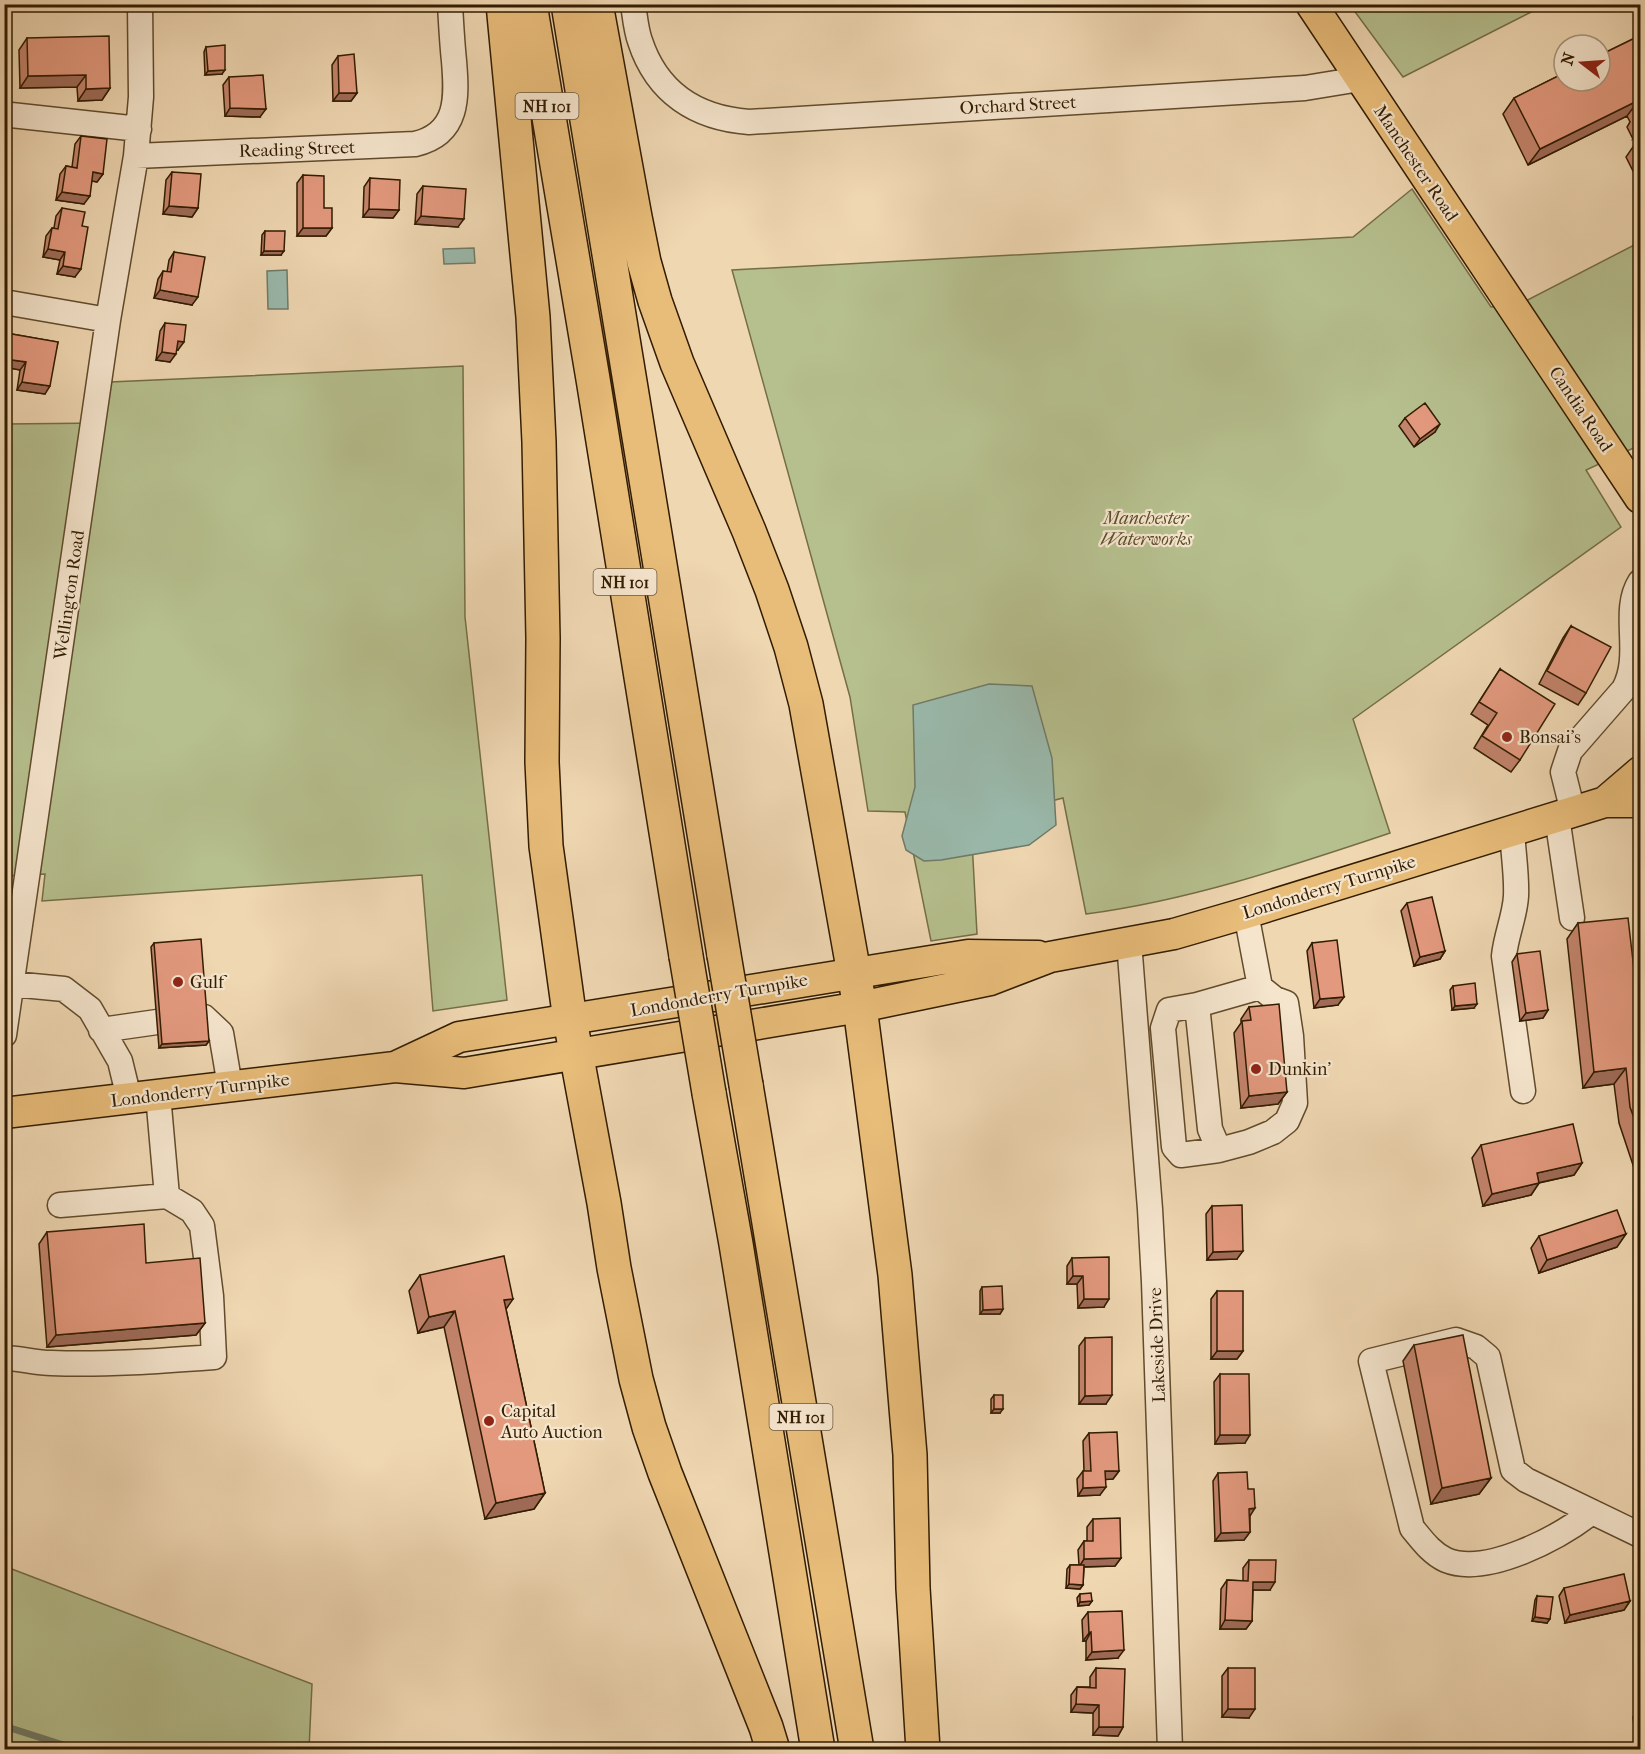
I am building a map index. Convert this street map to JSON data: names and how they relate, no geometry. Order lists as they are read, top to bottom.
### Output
{
  "streets": {
    "highway": ["NH 101"],
    "main road": ["Manchester Road", "Candia Road", "Londonderry Turnpike"],
    "street": [
      "Orchard Street",
      "Reading Street",
      "Wellington Road",
      "Lakeside Drive"
    ]
  },
  "crossings": [
    ["Orchard Street", "Manchester Road"],
    ["Reading Street", "Wellington Road"],
    ["Manchester Road", "Candia Road"],
    ["Londonderry Turnpike", "Lakeside Drive"]
  ],
  "parks": ["Manchester Waterworks"],
  "places": [
    "Bonsai's",
    "Gulf",
    "Dunkin'",
    "Capital Auto Auction"
  ],
  "north": "left"
}
